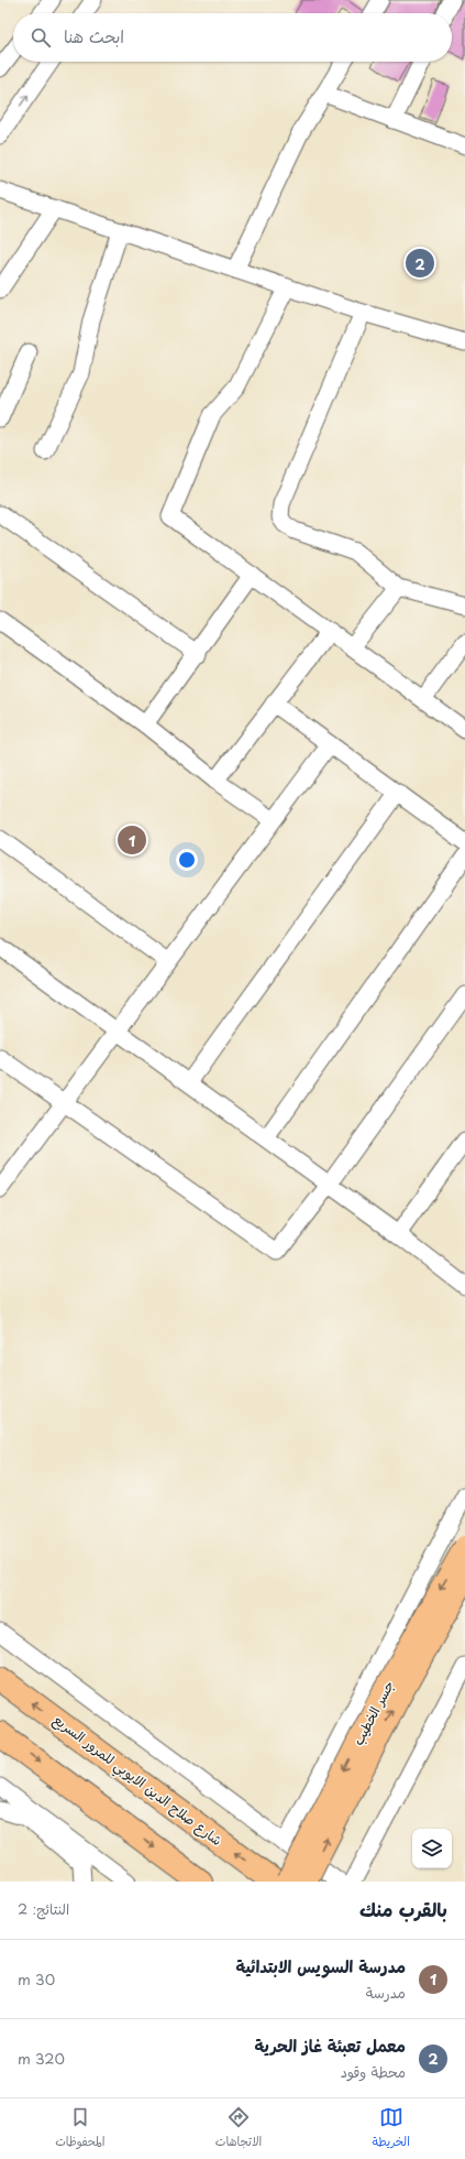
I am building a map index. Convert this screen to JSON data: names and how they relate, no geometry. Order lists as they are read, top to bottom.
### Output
{
  "streets": {
    "highway": ["شارع صلاح الدين الايوبي للمرور السريع"],
    "main road": ["جسر الخطيب"]
  },
  "page": {
    "search": "ابحث هنا",
    "pins": ["2", "1"],
    "heading": ["بالقرب منك", "النتائج: 2"],
    "list": [
      {
        "mark": "1",
        "name": "مدرسة السويس الابتدائية",
        "note": "مدرسة",
        "value": "30 m"
      },
      {
        "mark": "2",
        "name": "معمل تعبئة غاز الحرية",
        "note": "محطة وقود",
        "value": "320 m"
      }
    ],
    "nav": ["الخريطة", "الاتجاهات", "المحفوظات"]
  }
}
